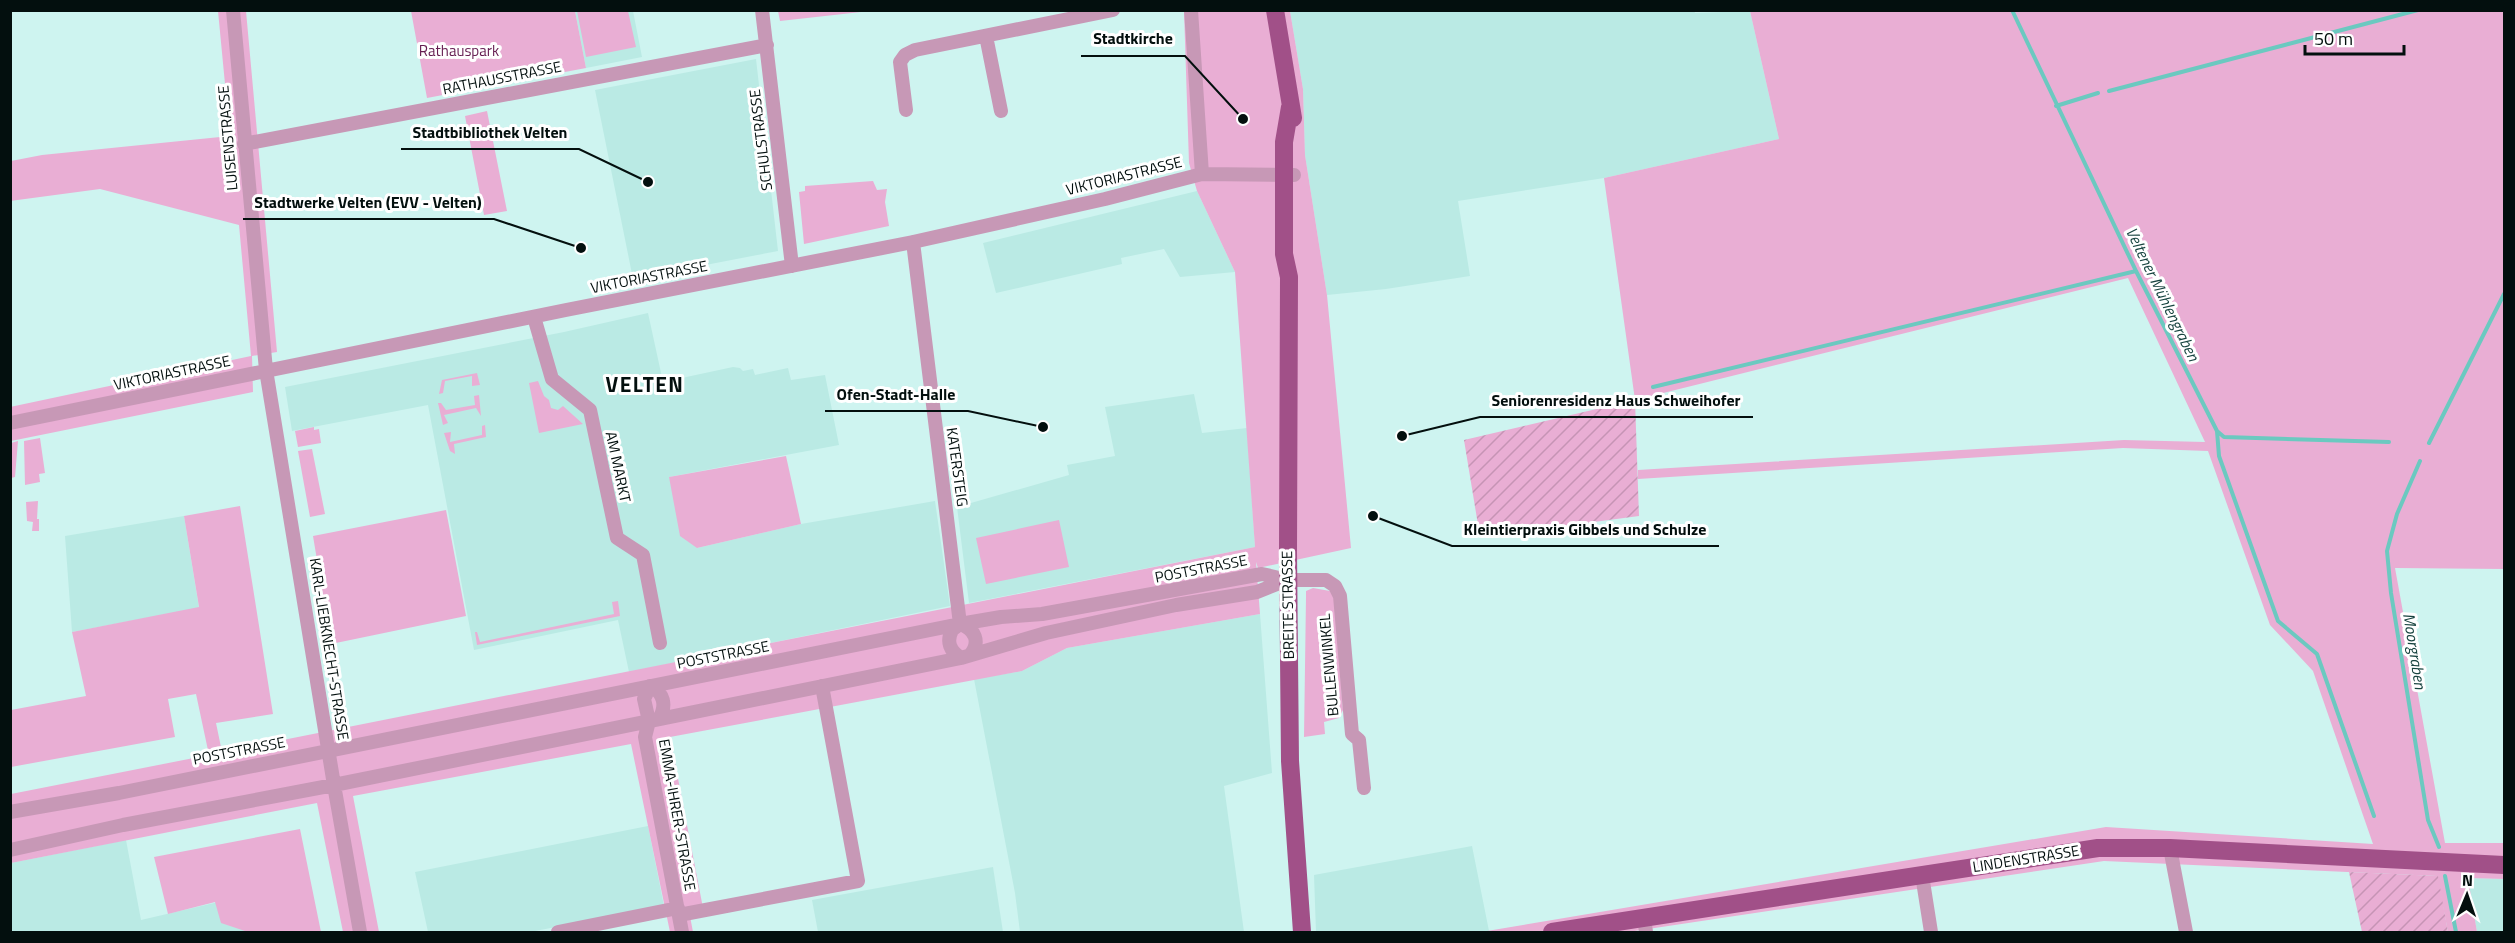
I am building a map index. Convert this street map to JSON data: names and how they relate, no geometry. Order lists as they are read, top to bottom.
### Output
{
  "streets": {
    "main road": ["BREITE STRASSE", "LINDENSTRASSE"],
    "street": [
      "RATHAUSSTRASSE",
      "LUISENSTRASSE",
      "SCHULSTRASSE",
      "VIKTORIASTRASSE",
      "AM MARKT",
      "KATERSTEIG",
      "POSTSTRASSE",
      "KARL-LIEBKNECHT-STRASSE",
      "BULLENWINKEL",
      "EMMA-IHRER-STRASSE"
    ]
  },
  "crossings": [
    ["RATHAUSSTRASSE", "LUISENSTRASSE"],
    ["RATHAUSSTRASSE", "SCHULSTRASSE"],
    ["LUISENSTRASSE", "VIKTORIASTRASSE"],
    ["LUISENSTRASSE", "KARL-LIEBKNECHT-STRASSE"],
    ["SCHULSTRASSE", "VIKTORIASTRASSE"],
    ["VIKTORIASTRASSE", "AM MARKT"],
    ["VIKTORIASTRASSE", "KATERSTEIG"],
    ["VIKTORIASTRASSE", "BREITE STRASSE"],
    ["VIKTORIASTRASSE", "KARL-LIEBKNECHT-STRASSE"],
    ["KATERSTEIG", "POSTSTRASSE"],
    ["POSTSTRASSE", "BREITE STRASSE"],
    ["POSTSTRASSE", "KARL-LIEBKNECHT-STRASSE"],
    ["POSTSTRASSE", "BULLENWINKEL"],
    ["POSTSTRASSE", "EMMA-IHRER-STRASSE"],
    ["BREITE STRASSE", "BULLENWINKEL"]
  ],
  "districts": ["VELTEN"],
  "water": ["Veltener Mühlengraben", "Moorgraben"],
  "parks": ["Rathauspark"],
  "places": [
    "Stadtkirche",
    "Stadtbibliothek Velten",
    "Stadtwerke Velten (EVV - Velten)",
    "Ofen-Stadt-Halle",
    "Seniorenresidenz Haus Schweihofer",
    "Kleintierpraxis Gibbels und Schulze"
  ],
  "scale_bar": "50 m",
  "north": "top"
}
